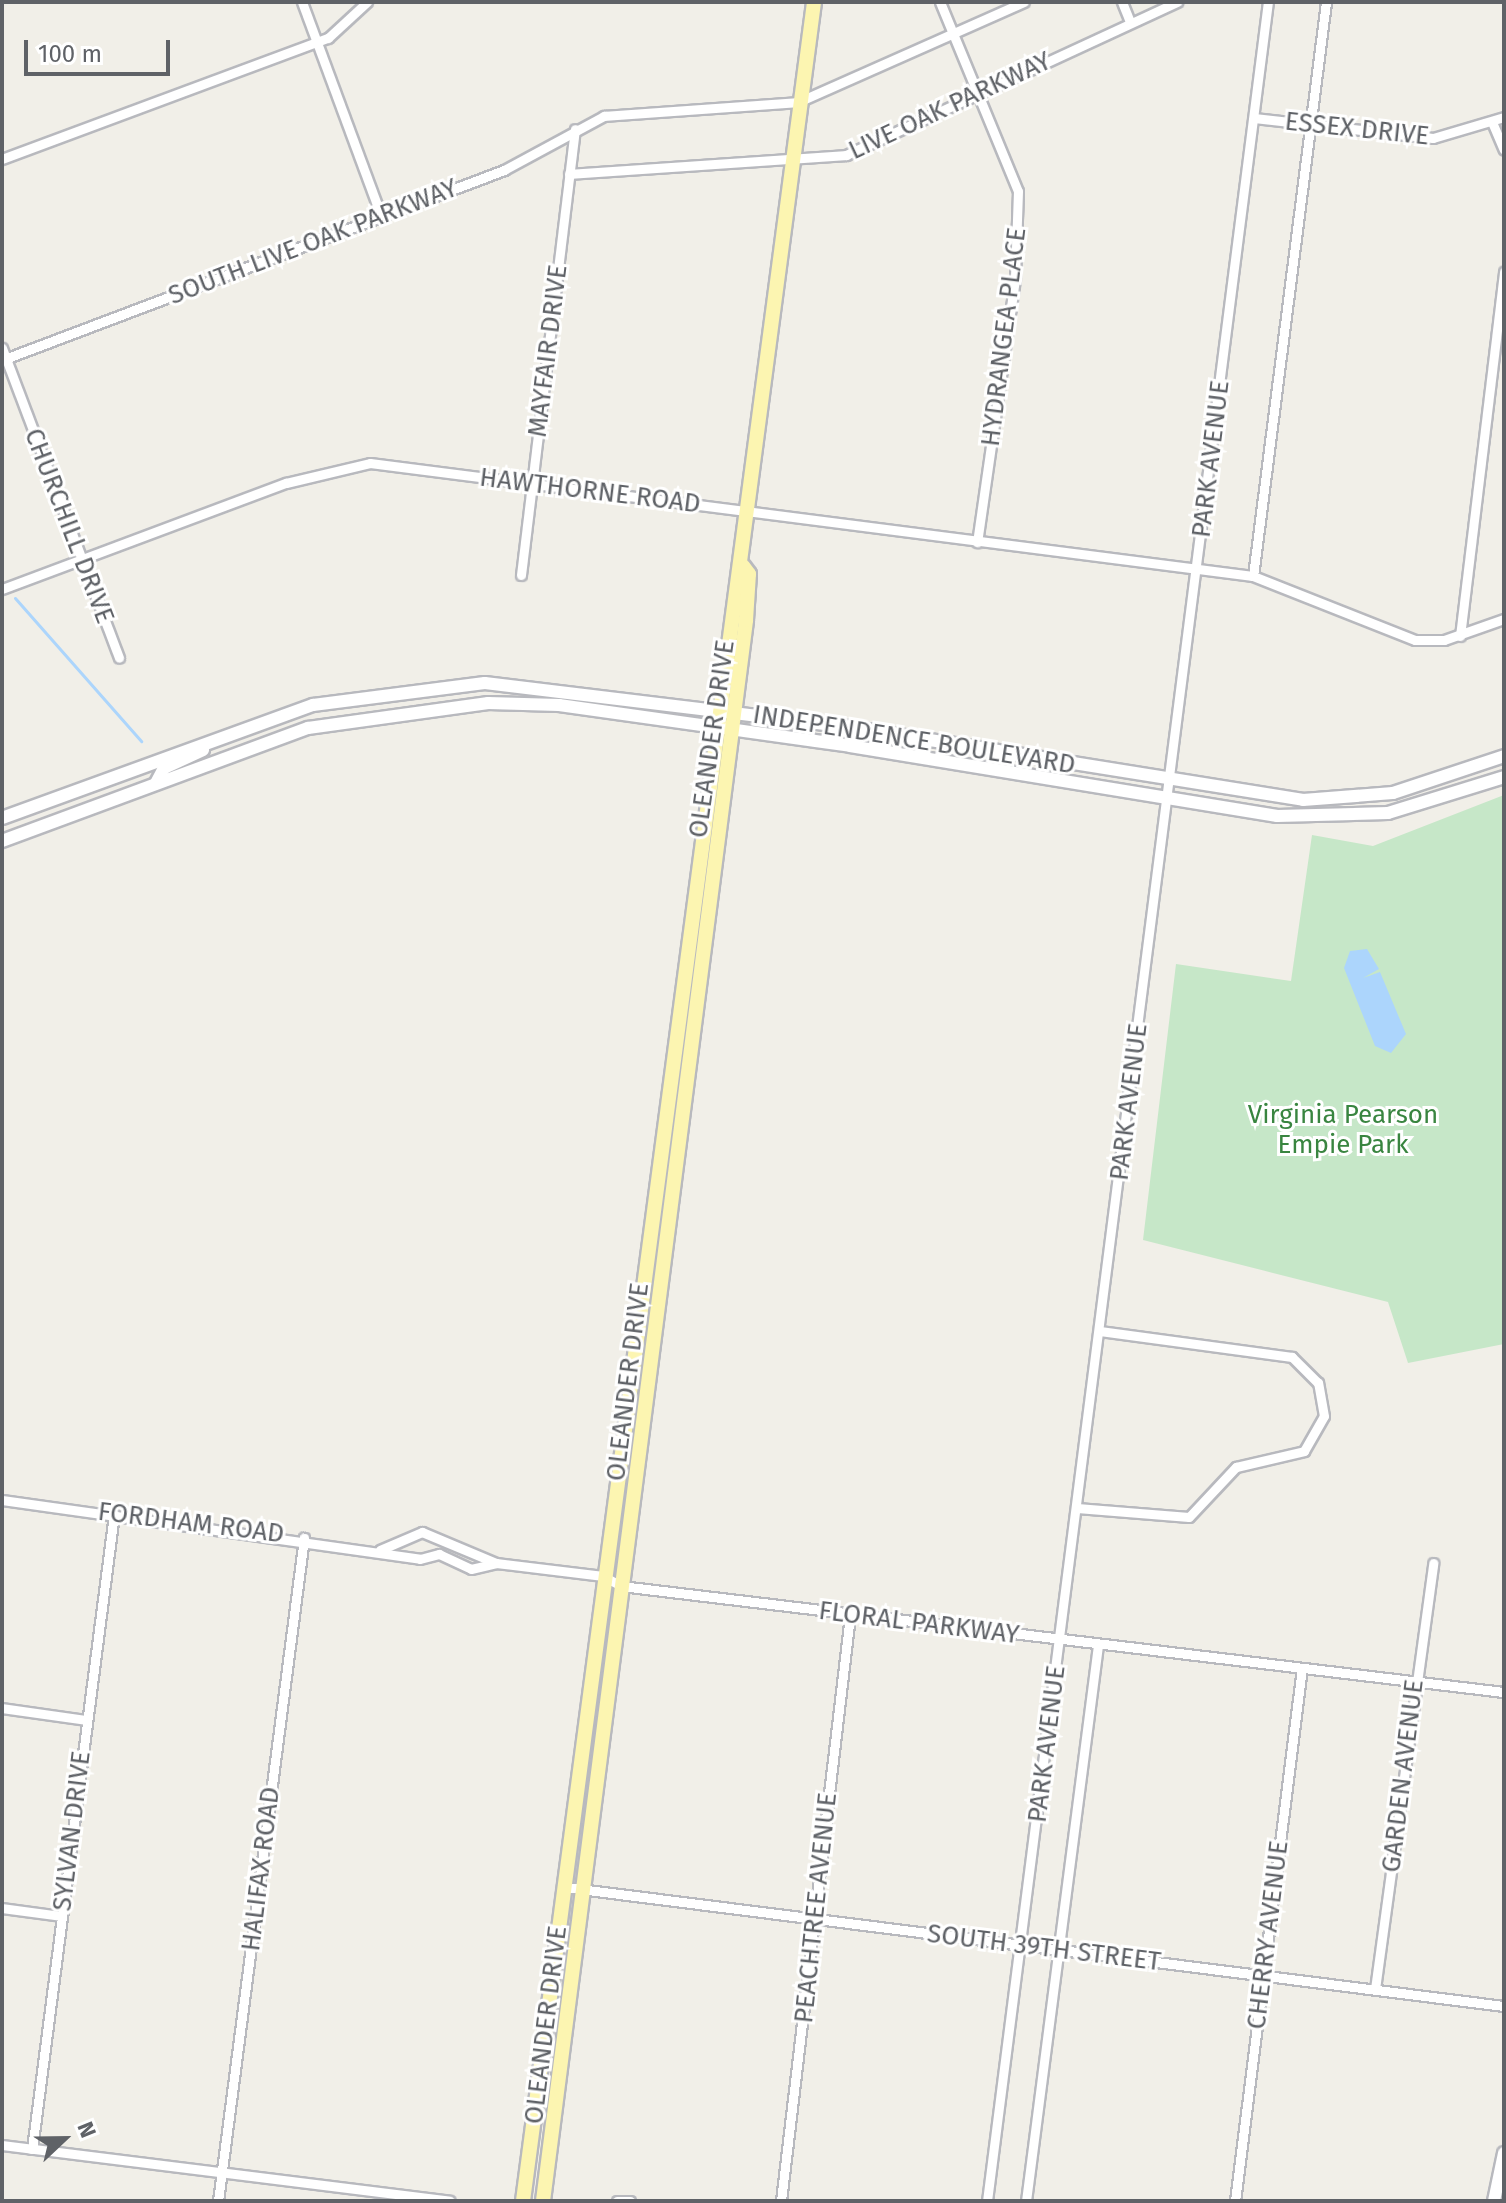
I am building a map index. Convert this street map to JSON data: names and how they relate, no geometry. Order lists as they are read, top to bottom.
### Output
{
  "streets": {
    "main road": ["OLEANDER DRIVE", "INDEPENDENCE BOULEVARD"],
    "street": [
      "LIVE OAK PARKWAY",
      "ESSEX DRIVE",
      "SOUTH LIVE OAK PARKWAY",
      "HYDRANGEA PLACE",
      "MAYFAIR DRIVE",
      "PARK AVENUE",
      "HAWTHORNE ROAD",
      "CHURCHILL DRIVE",
      "FORDHAM ROAD",
      "FLORAL PARKWAY",
      "GARDEN AVENUE",
      "SYLVAN DRIVE",
      "HALIFAX ROAD",
      "PEACHTREE AVENUE",
      "CHERRY AVENUE",
      "SOUTH 39TH STREET"
    ]
  },
  "crossings": [
    ["LIVE OAK PARKWAY", "HYDRANGEA PLACE"],
    ["LIVE OAK PARKWAY", "MAYFAIR DRIVE"],
    ["LIVE OAK PARKWAY", "OLEANDER DRIVE"],
    ["ESSEX DRIVE", "PARK AVENUE"],
    ["SOUTH LIVE OAK PARKWAY", "CHURCHILL DRIVE"],
    ["HYDRANGEA PLACE", "HAWTHORNE ROAD"],
    ["MAYFAIR DRIVE", "HAWTHORNE ROAD"],
    ["PARK AVENUE", "HAWTHORNE ROAD"],
    ["PARK AVENUE", "INDEPENDENCE BOULEVARD"],
    ["PARK AVENUE", "FLORAL PARKWAY"],
    ["PARK AVENUE", "SOUTH 39TH STREET"],
    ["HAWTHORNE ROAD", "CHURCHILL DRIVE"],
    ["HAWTHORNE ROAD", "OLEANDER DRIVE"],
    ["OLEANDER DRIVE", "INDEPENDENCE BOULEVARD"],
    ["OLEANDER DRIVE", "FORDHAM ROAD"],
    ["OLEANDER DRIVE", "FLORAL PARKWAY"],
    ["OLEANDER DRIVE", "SOUTH 39TH STREET"],
    ["FORDHAM ROAD", "FLORAL PARKWAY"],
    ["FORDHAM ROAD", "SYLVAN DRIVE"],
    ["FORDHAM ROAD", "HALIFAX ROAD"],
    ["FLORAL PARKWAY", "GARDEN AVENUE"],
    ["FLORAL PARKWAY", "PEACHTREE AVENUE"],
    ["FLORAL PARKWAY", "CHERRY AVENUE"],
    ["GARDEN AVENUE", "SOUTH 39TH STREET"],
    ["PEACHTREE AVENUE", "SOUTH 39TH STREET"],
    ["CHERRY AVENUE", "SOUTH 39TH STREET"]
  ],
  "parks": ["Virginia Pearson Empie Park"],
  "scale_bar": "100 m",
  "north": "right"
}
